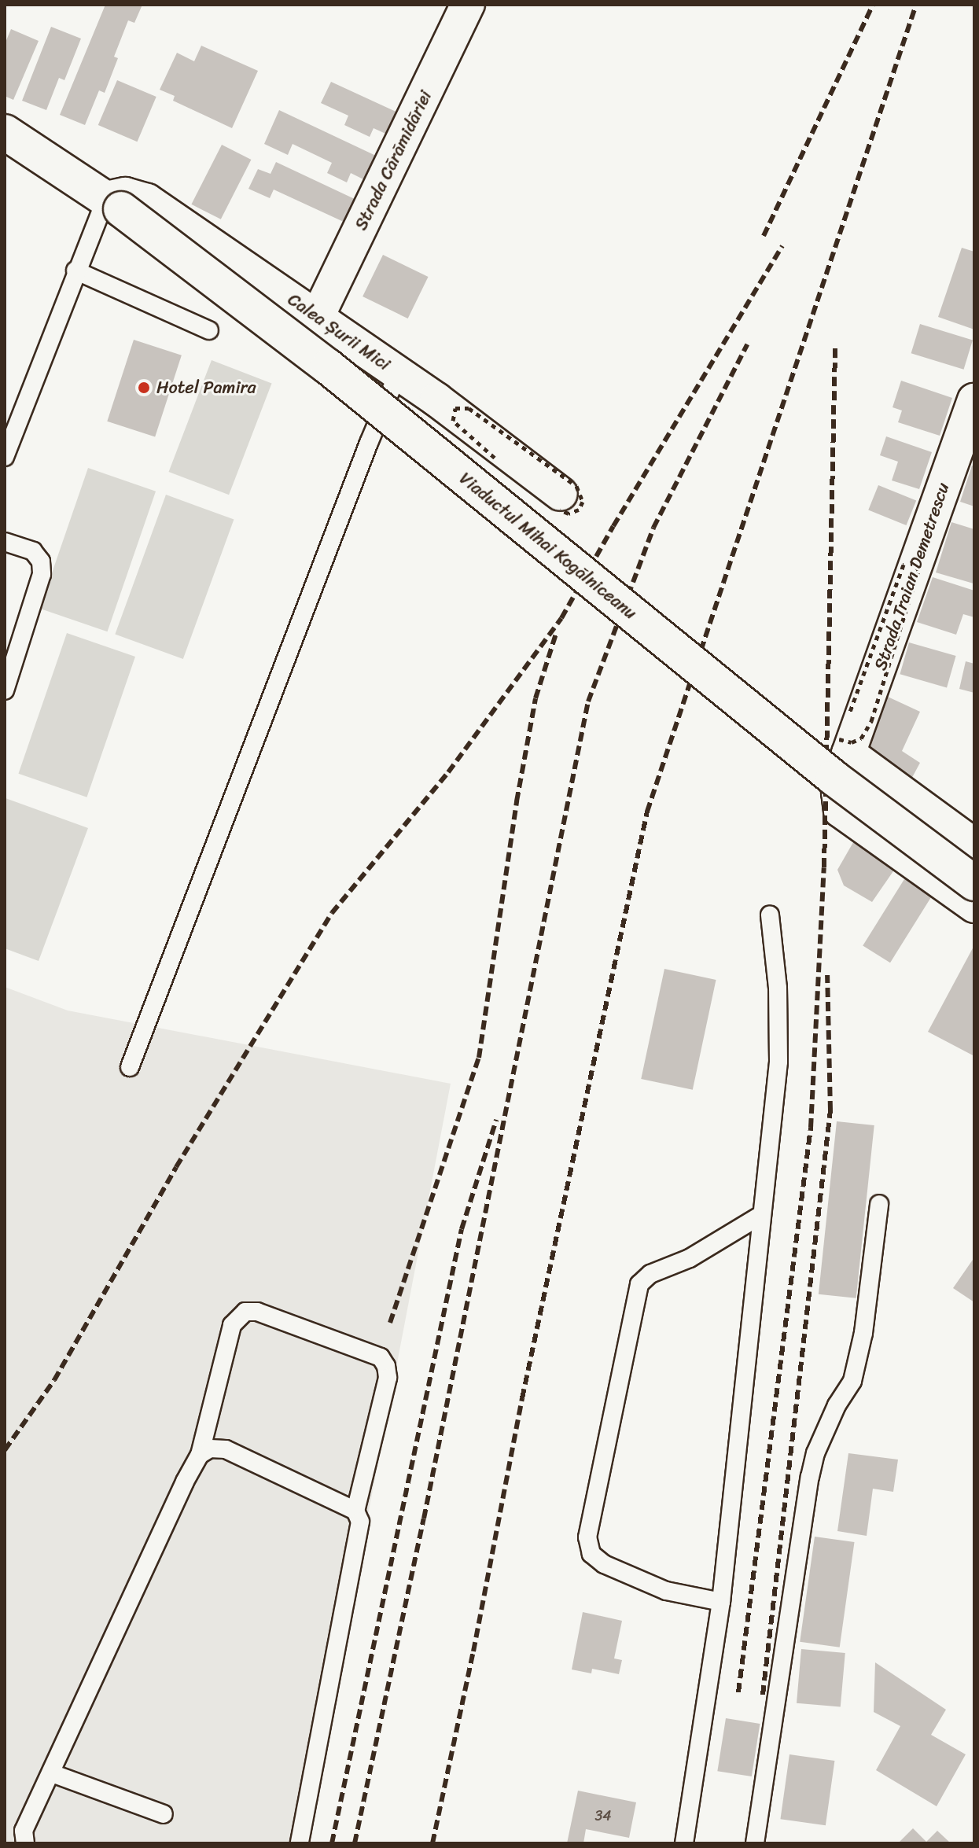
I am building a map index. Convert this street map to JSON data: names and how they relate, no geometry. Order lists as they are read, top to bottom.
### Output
{
  "streets": {
    "main road": ["Viaductul Mihai Kogălniceanu"],
    "street": ["Strada Cărămidăriei", "Calea Șurii Mici", "Strada Traian Demetrescu"]
  },
  "crossings": [
    ["Strada Cărămidăriei", "Calea Șurii Mici"],
    ["Calea Șurii Mici", "Viaductul Mihai Kogălniceanu"]
  ],
  "places": ["Hotel Pamira"],
  "house_numbers": ["34"]
}
